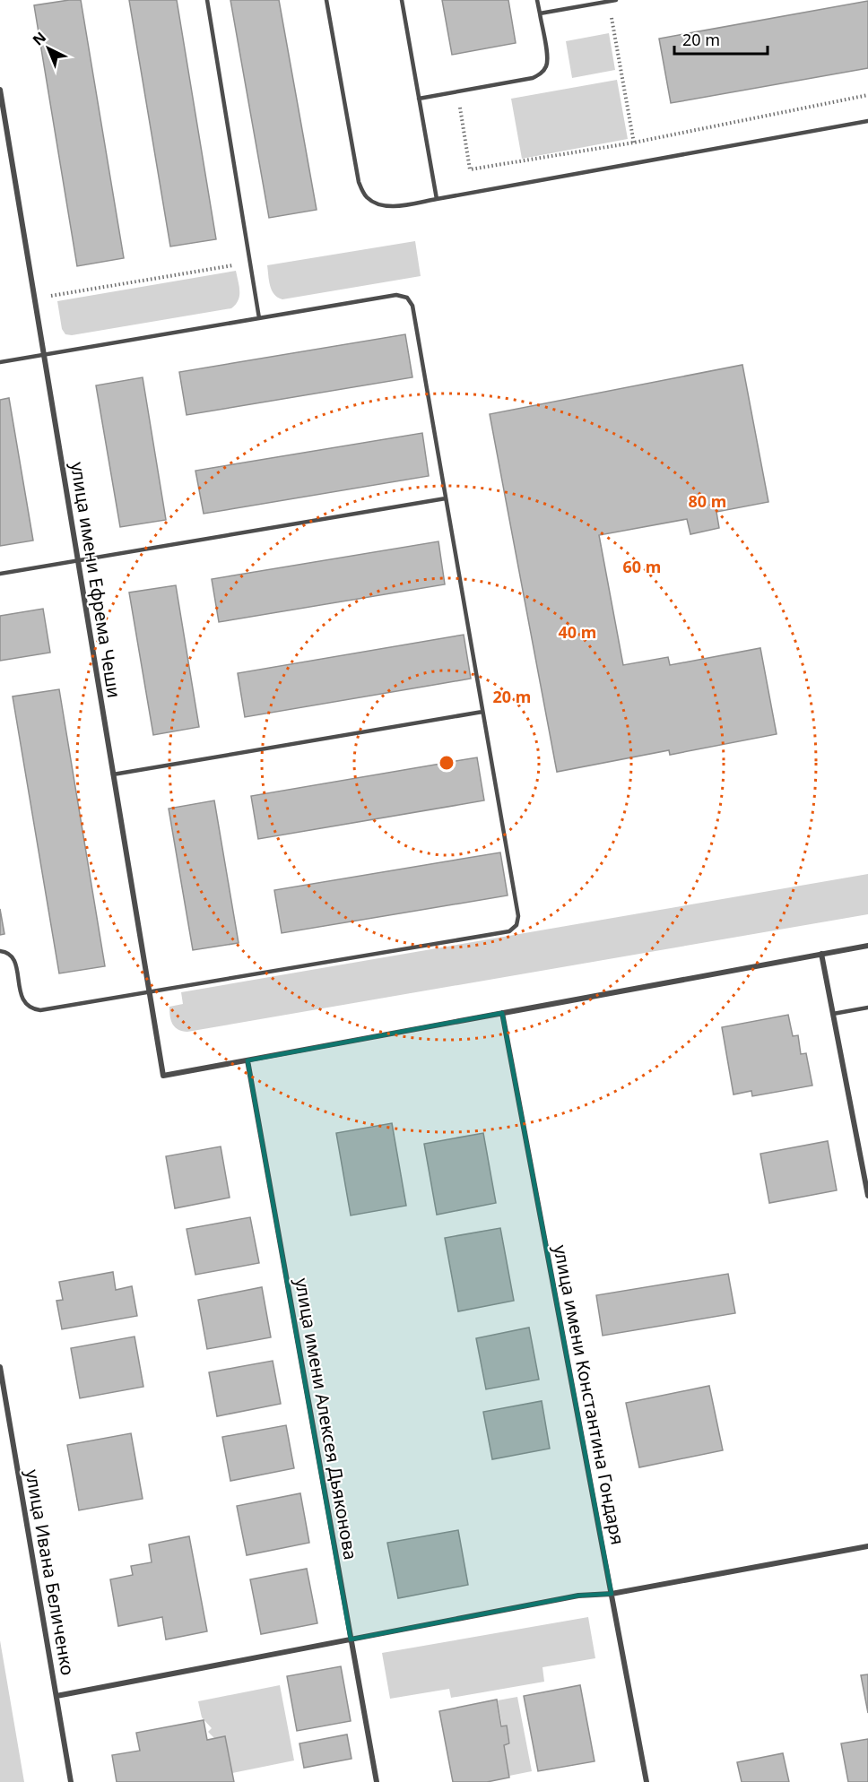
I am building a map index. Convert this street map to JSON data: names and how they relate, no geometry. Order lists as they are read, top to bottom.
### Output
{
  "streets": {
    "street": [
      "улица имени Ефрема Чеши",
      "улица имени Константина Гондаря",
      "улица имени Алексея Дьяконова",
      "улица Ивана Беличенко"
    ]
  },
  "crossings": [
    ["улица имени Ефрема Чеши", "улица имени Алексея Дьяконова"]
  ],
  "scale_bar": "20 m",
  "north": "top left",
  "rings": [
    "80 m",
    "60 m",
    "40 m",
    "20 m"
  ]
}
